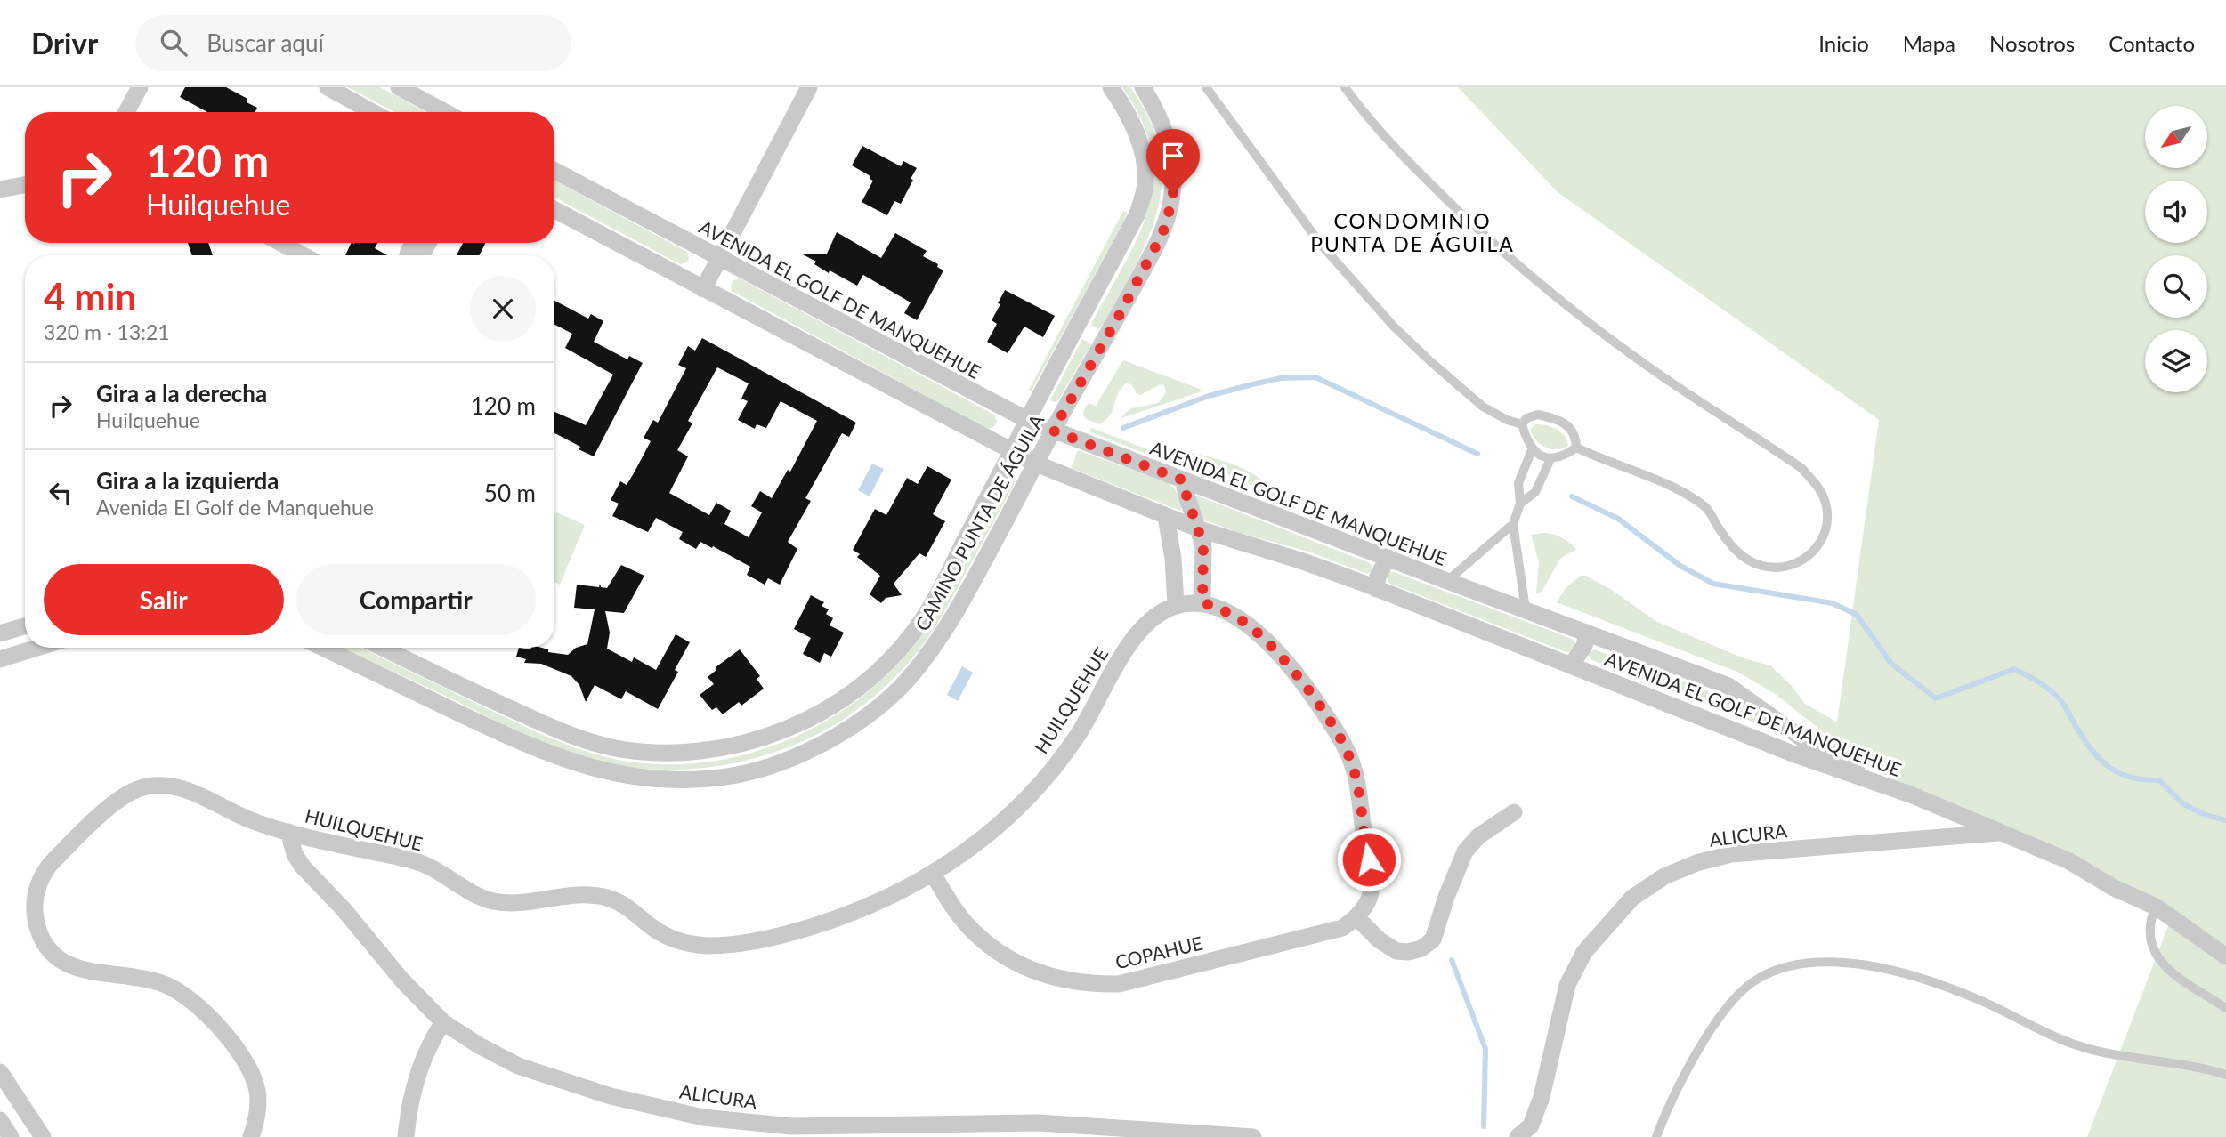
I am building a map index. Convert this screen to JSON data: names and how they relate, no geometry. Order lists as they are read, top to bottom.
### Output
{
  "streets": {
    "street": [
      "AVENIDA EL GOLF DE MANQUEHUE",
      "CAMINO PUNTA DE ÁGUILA",
      "HUILQUEHUE",
      "ALICURA",
      "COPAHUE"
    ]
  },
  "crossings": [
    ["AVENIDA EL GOLF DE MANQUEHUE", "CAMINO PUNTA DE ÁGUILA"],
    ["HUILQUEHUE", "ALICURA"],
    ["HUILQUEHUE", "COPAHUE"]
  ],
  "districts": ["CONDOMINIO PUNTA DE ÁGUILA"],
  "north": "bottom left",
  "page": {
    "header": "Drivr",
    "search": "Buscar aquí",
    "nav": [
      "Inicio",
      "Mapa",
      "Nosotros",
      "Contacto"
    ],
    "turn": ["120 m", "Huilquehue"],
    "heading": ["4 min", "320 m · 13:21"],
    "list": [
      {
        "name": "Gira a la derecha",
        "note": "Huilquehue",
        "value": "120 m"
      },
      {
        "name": "Gira a la izquierda",
        "note": "Avenida El Golf de Manquehue",
        "value": "50 m"
      }
    ],
    "buttons": ["Salir", "Compartir"]
  }
}
